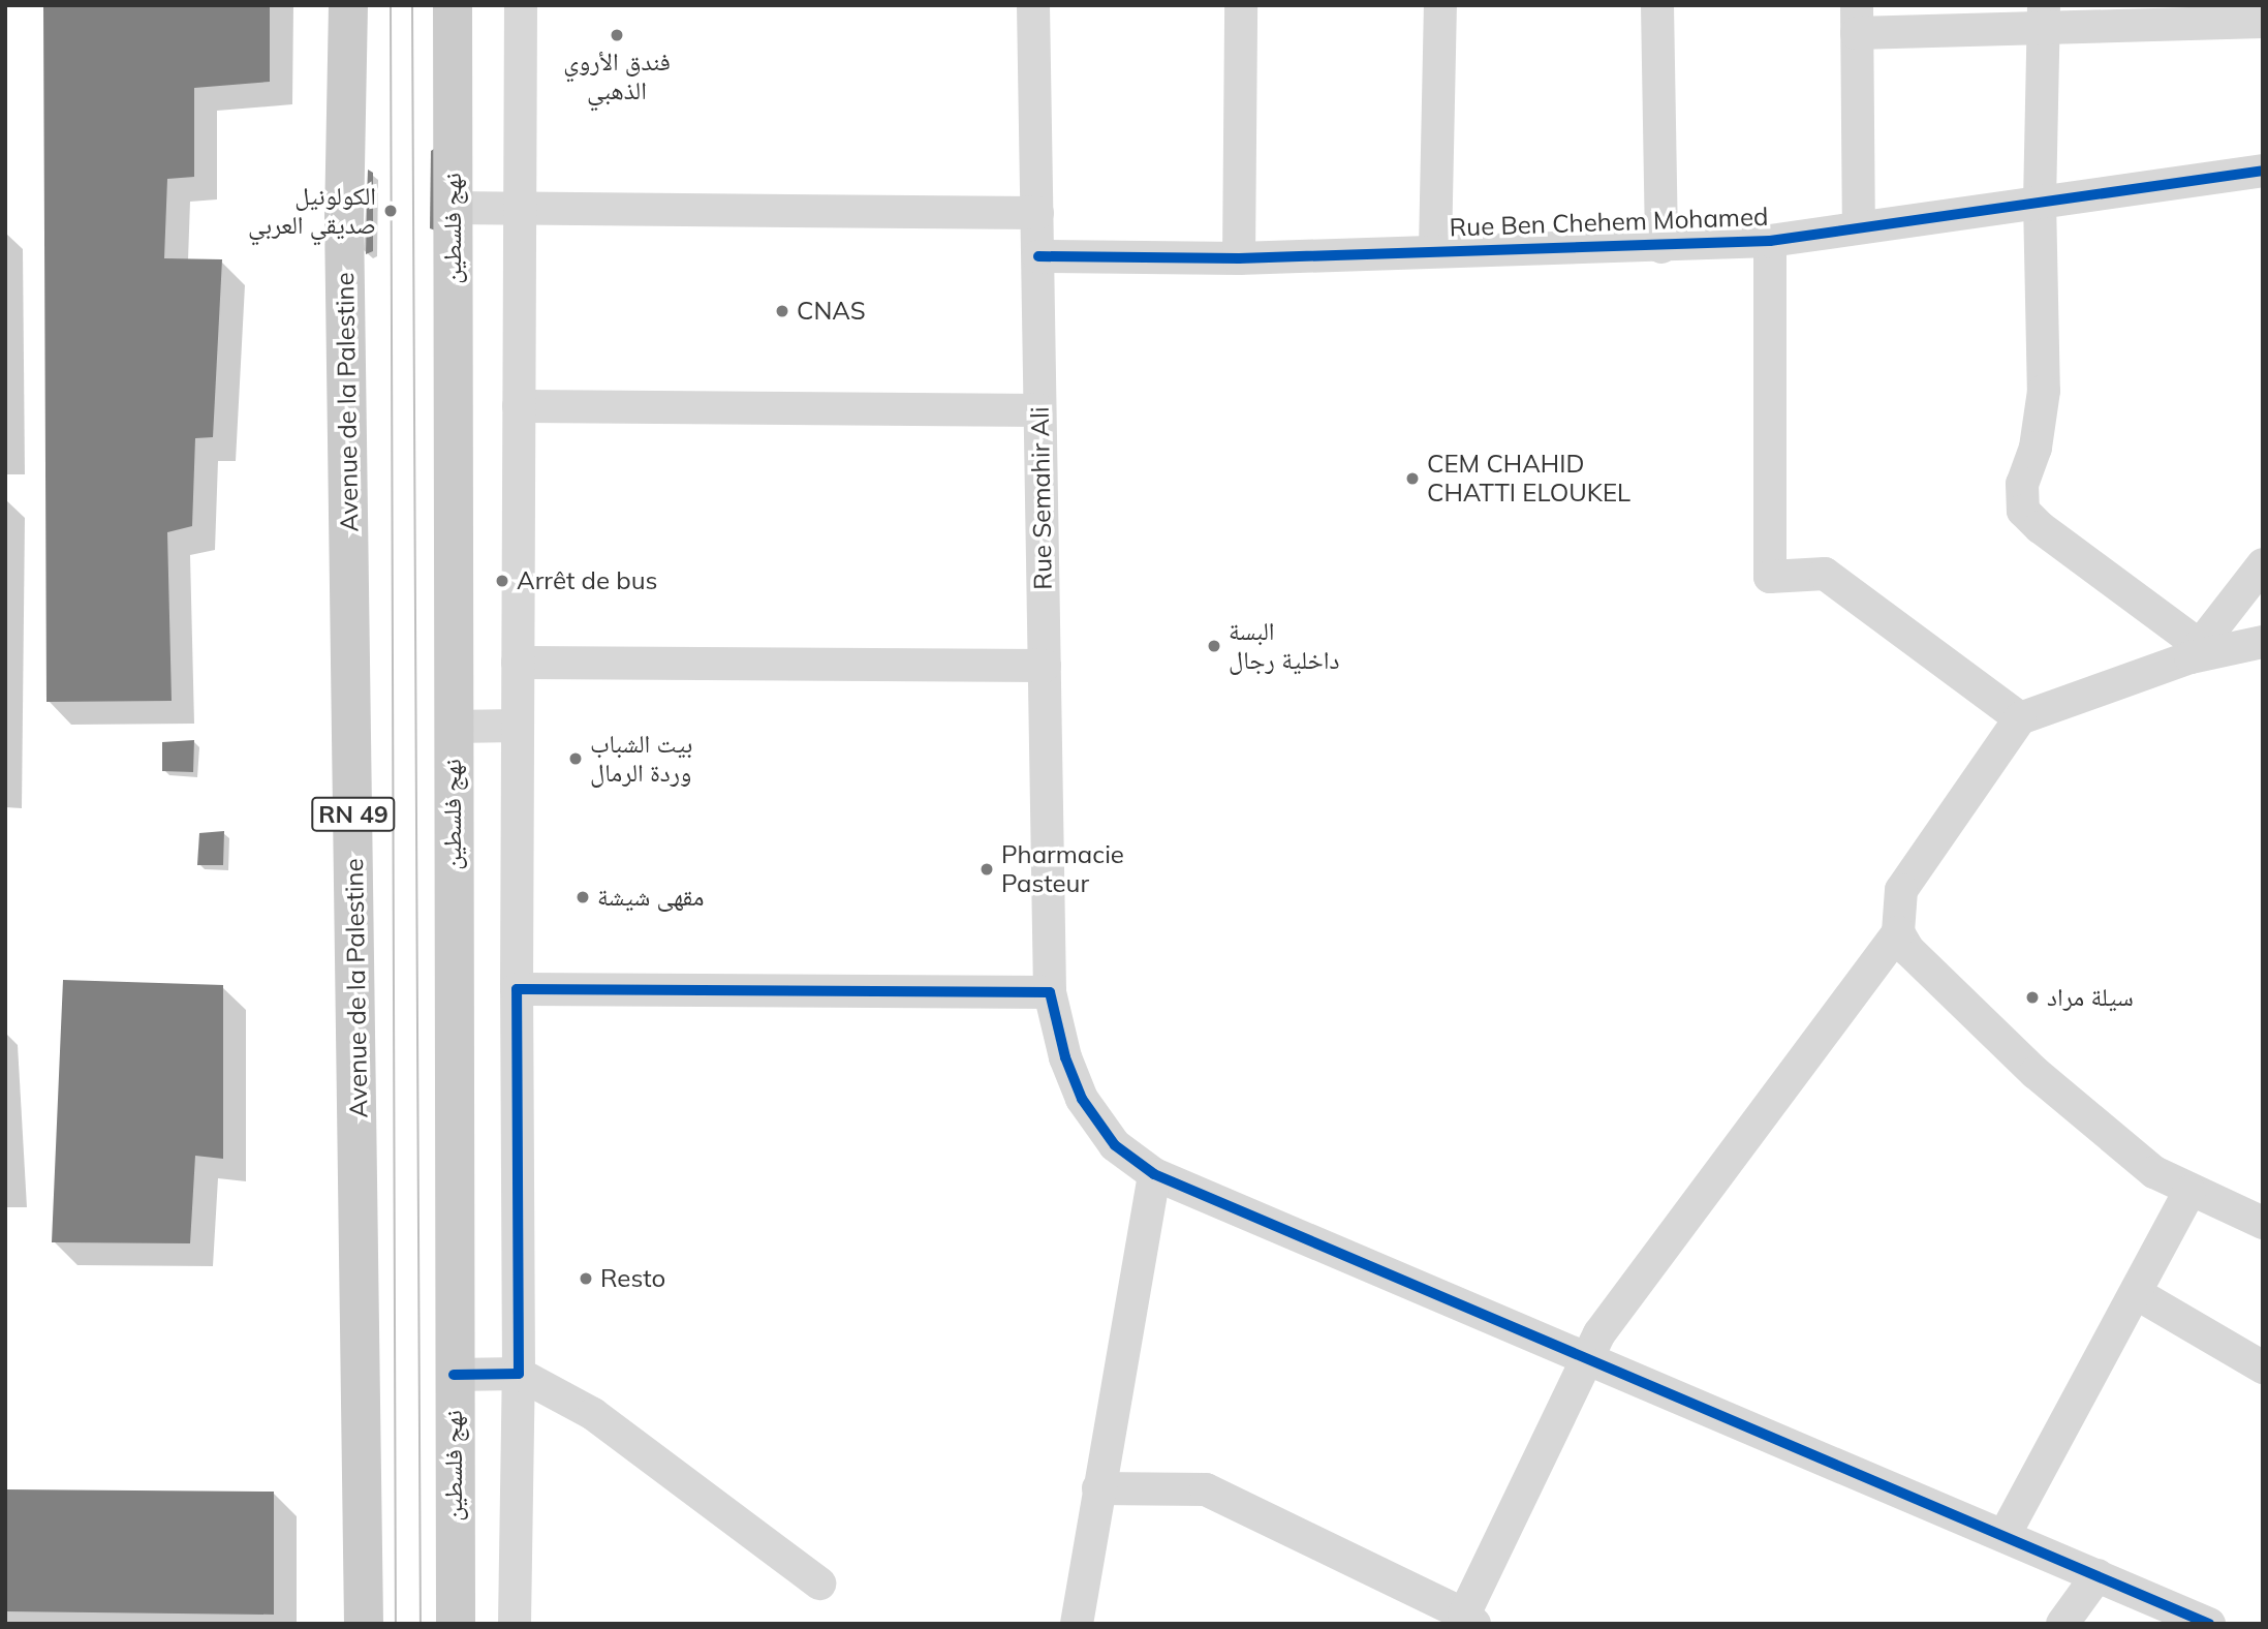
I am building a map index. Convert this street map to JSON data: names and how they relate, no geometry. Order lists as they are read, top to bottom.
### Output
{
  "streets": {
    "main road": ["نهج فلسطين", "Avenue de la Palestine", "RN 49"],
    "street": ["Rue Ben Chehem Mohamed", "Rue Semahir Ali"]
  },
  "crossings": [
    ["Rue Ben Chehem Mohamed", "Rue Semahir Ali"]
  ],
  "places": [
    "فندق الأروي الذهبي",
    "الكولونيل صديقي العربي",
    "CNAS",
    "CEM CHAHID CHATTI ELOUKEL",
    "Arrêt de bus",
    "البسة داخلية رجال",
    "بيت الشباب وردة الرمال",
    "Pharmacie Pasteur",
    "مقهى شيشة",
    "سيلة مراد",
    "Resto"
  ]
}
